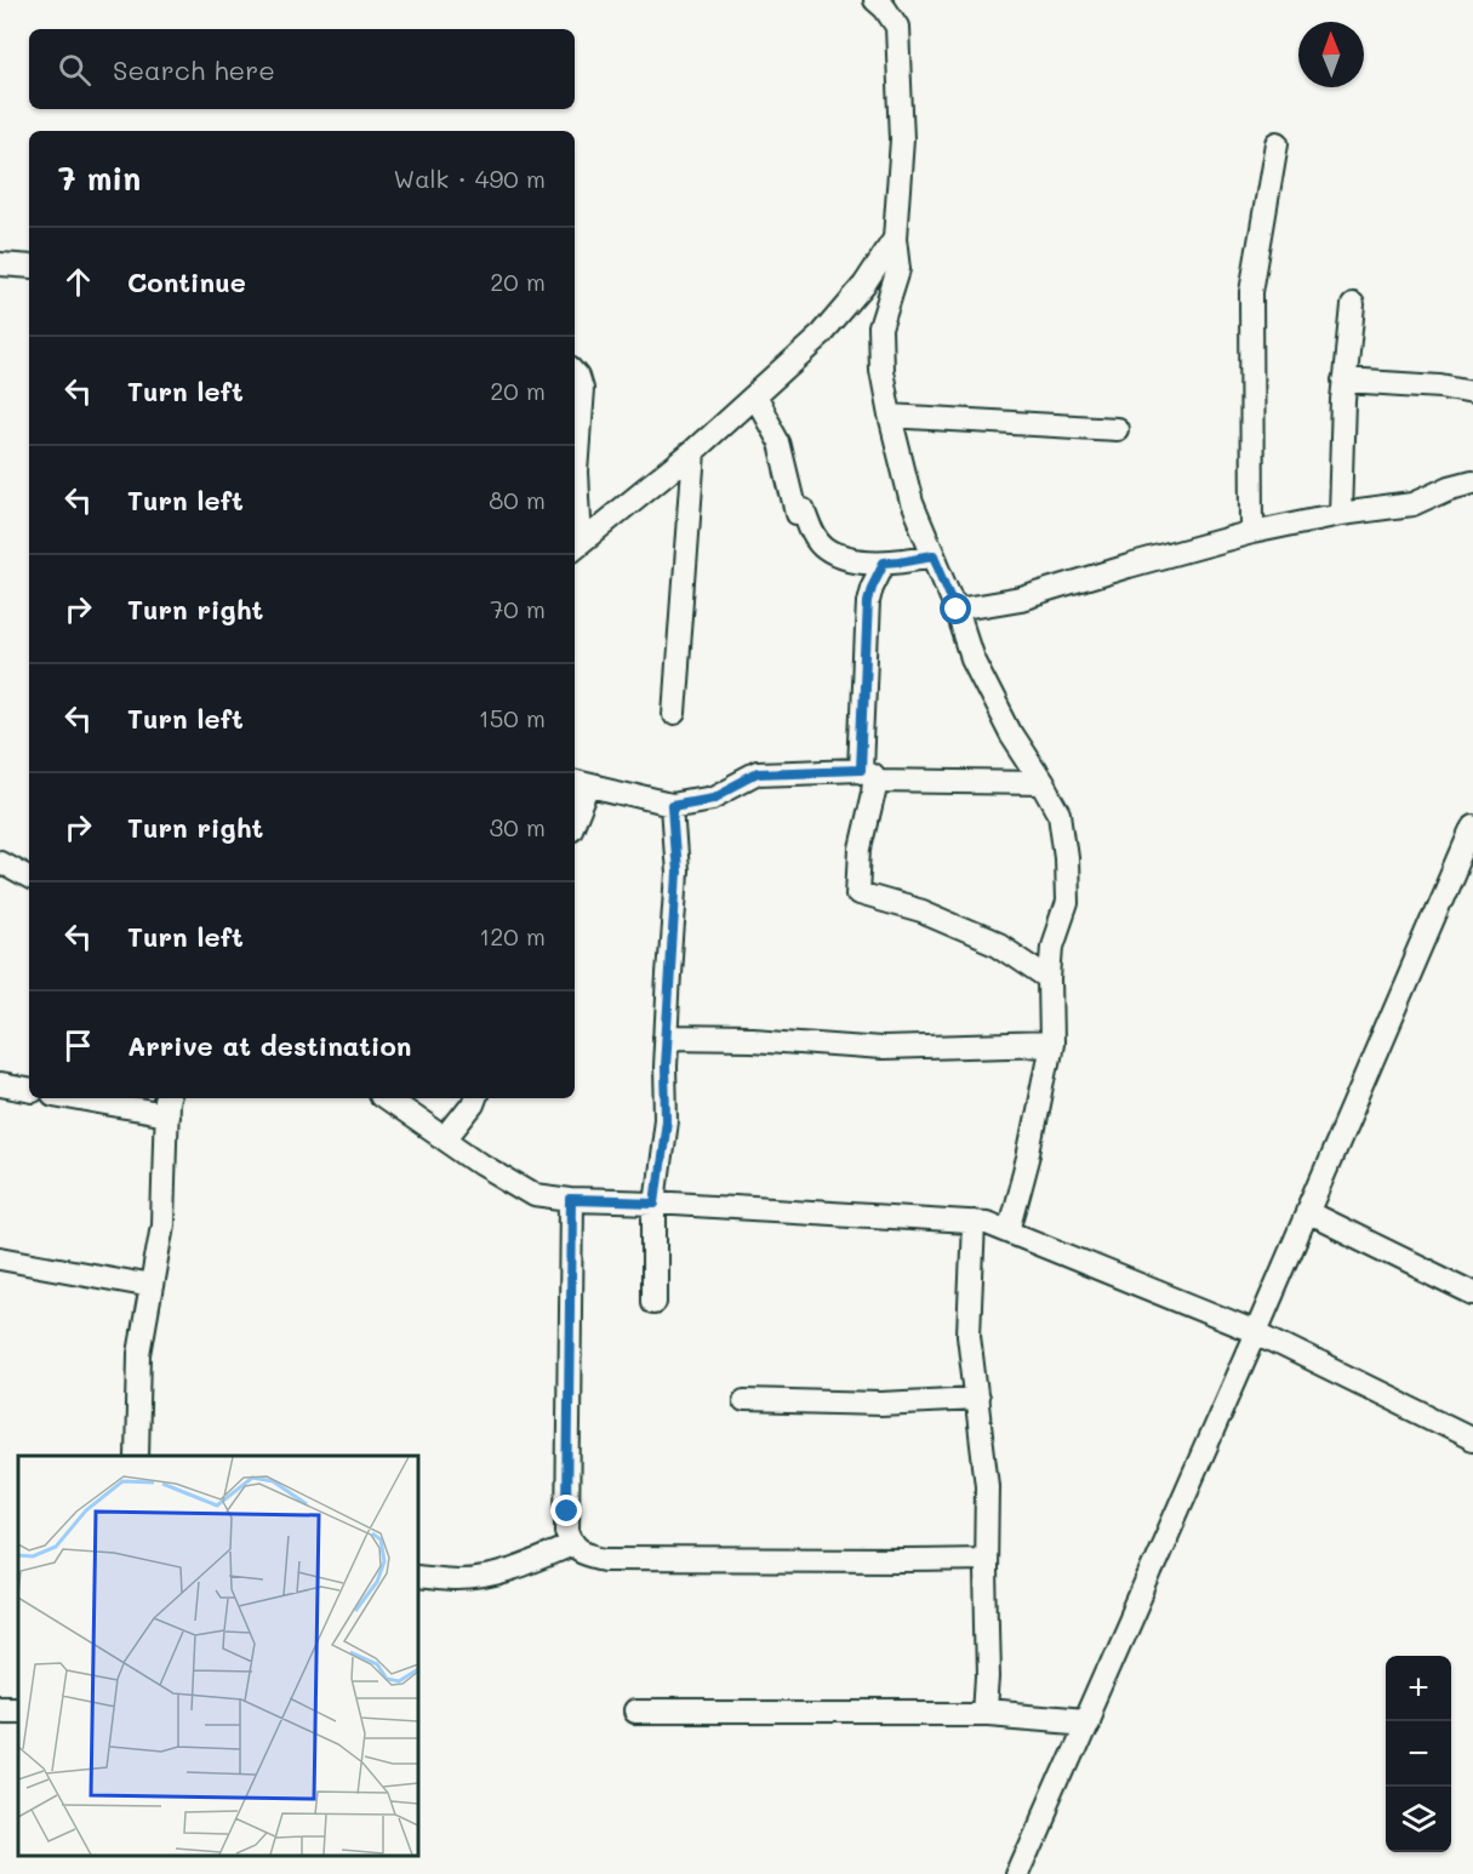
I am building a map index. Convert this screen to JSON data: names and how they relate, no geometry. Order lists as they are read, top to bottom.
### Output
{
  "north": "top",
  "page": {
    "search": "Search here",
    "heading": ["7 min", "Walk · 490 m"],
    "list": [
      ["Continue", "20 m"],
      ["Turn left", "20 m"],
      ["Turn left", "80 m"],
      ["Turn right", "70 m"],
      ["Turn left", "150 m"],
      ["Turn right", "30 m"],
      ["Turn left", "120 m"],
      "Arrive at destination"
    ],
    "map_buttons": ["+", "−"]
  }
}
